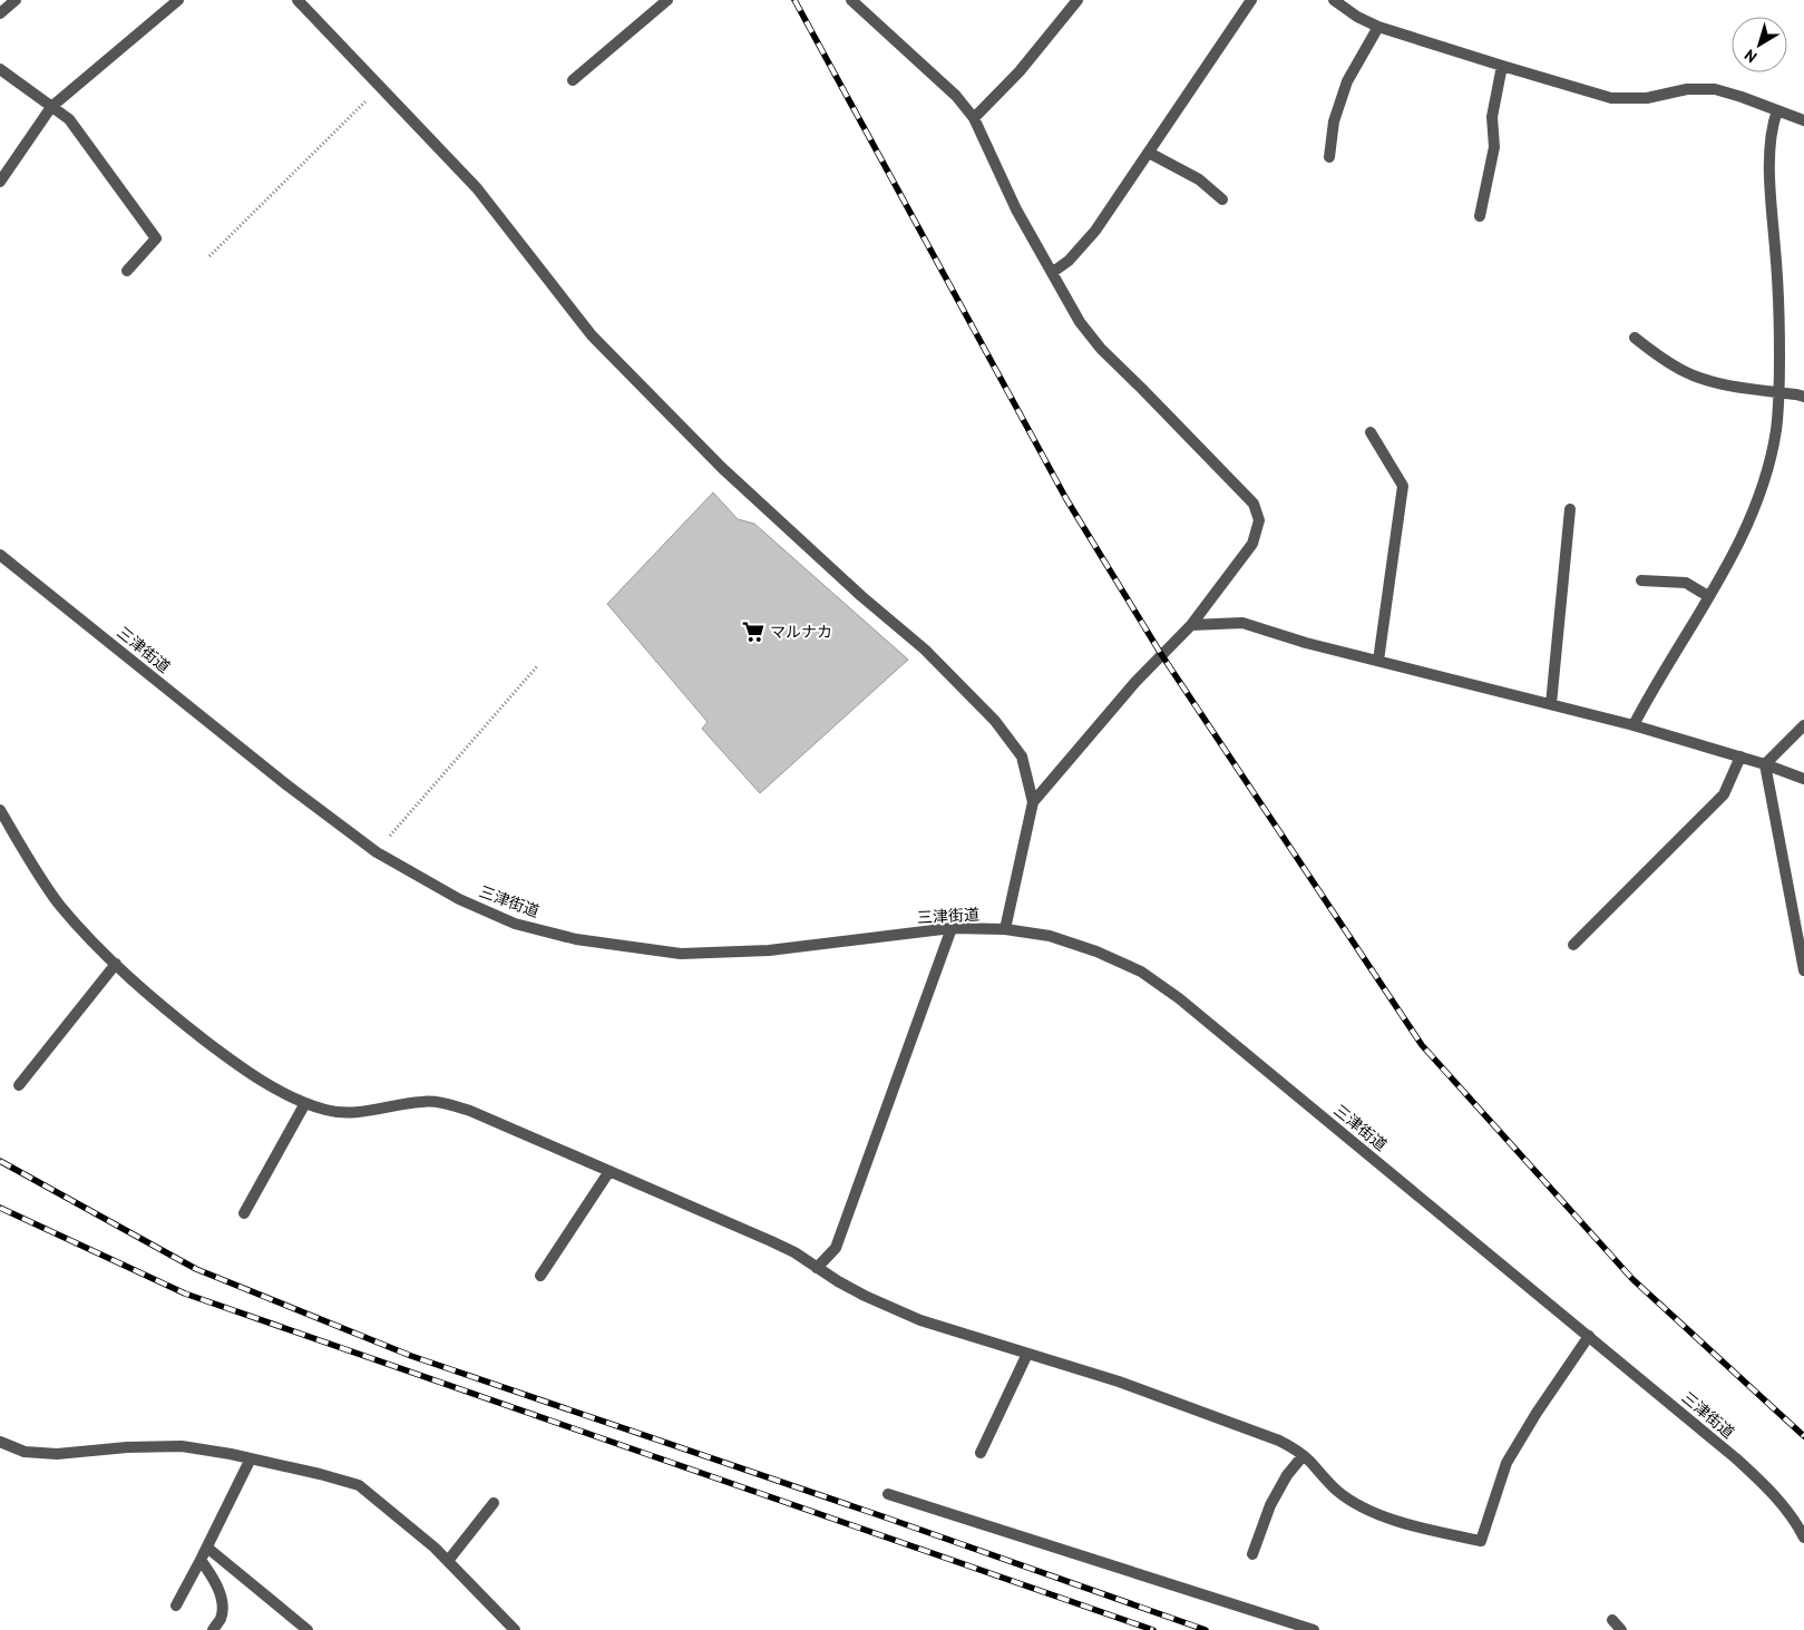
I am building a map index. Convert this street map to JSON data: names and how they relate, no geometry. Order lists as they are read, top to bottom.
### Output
{
  "streets": {
    "street": ["三津街道"]
  },
  "places": {
    "supermarket": ["マルナカ"]
  },
  "north": "bottom left"
}
